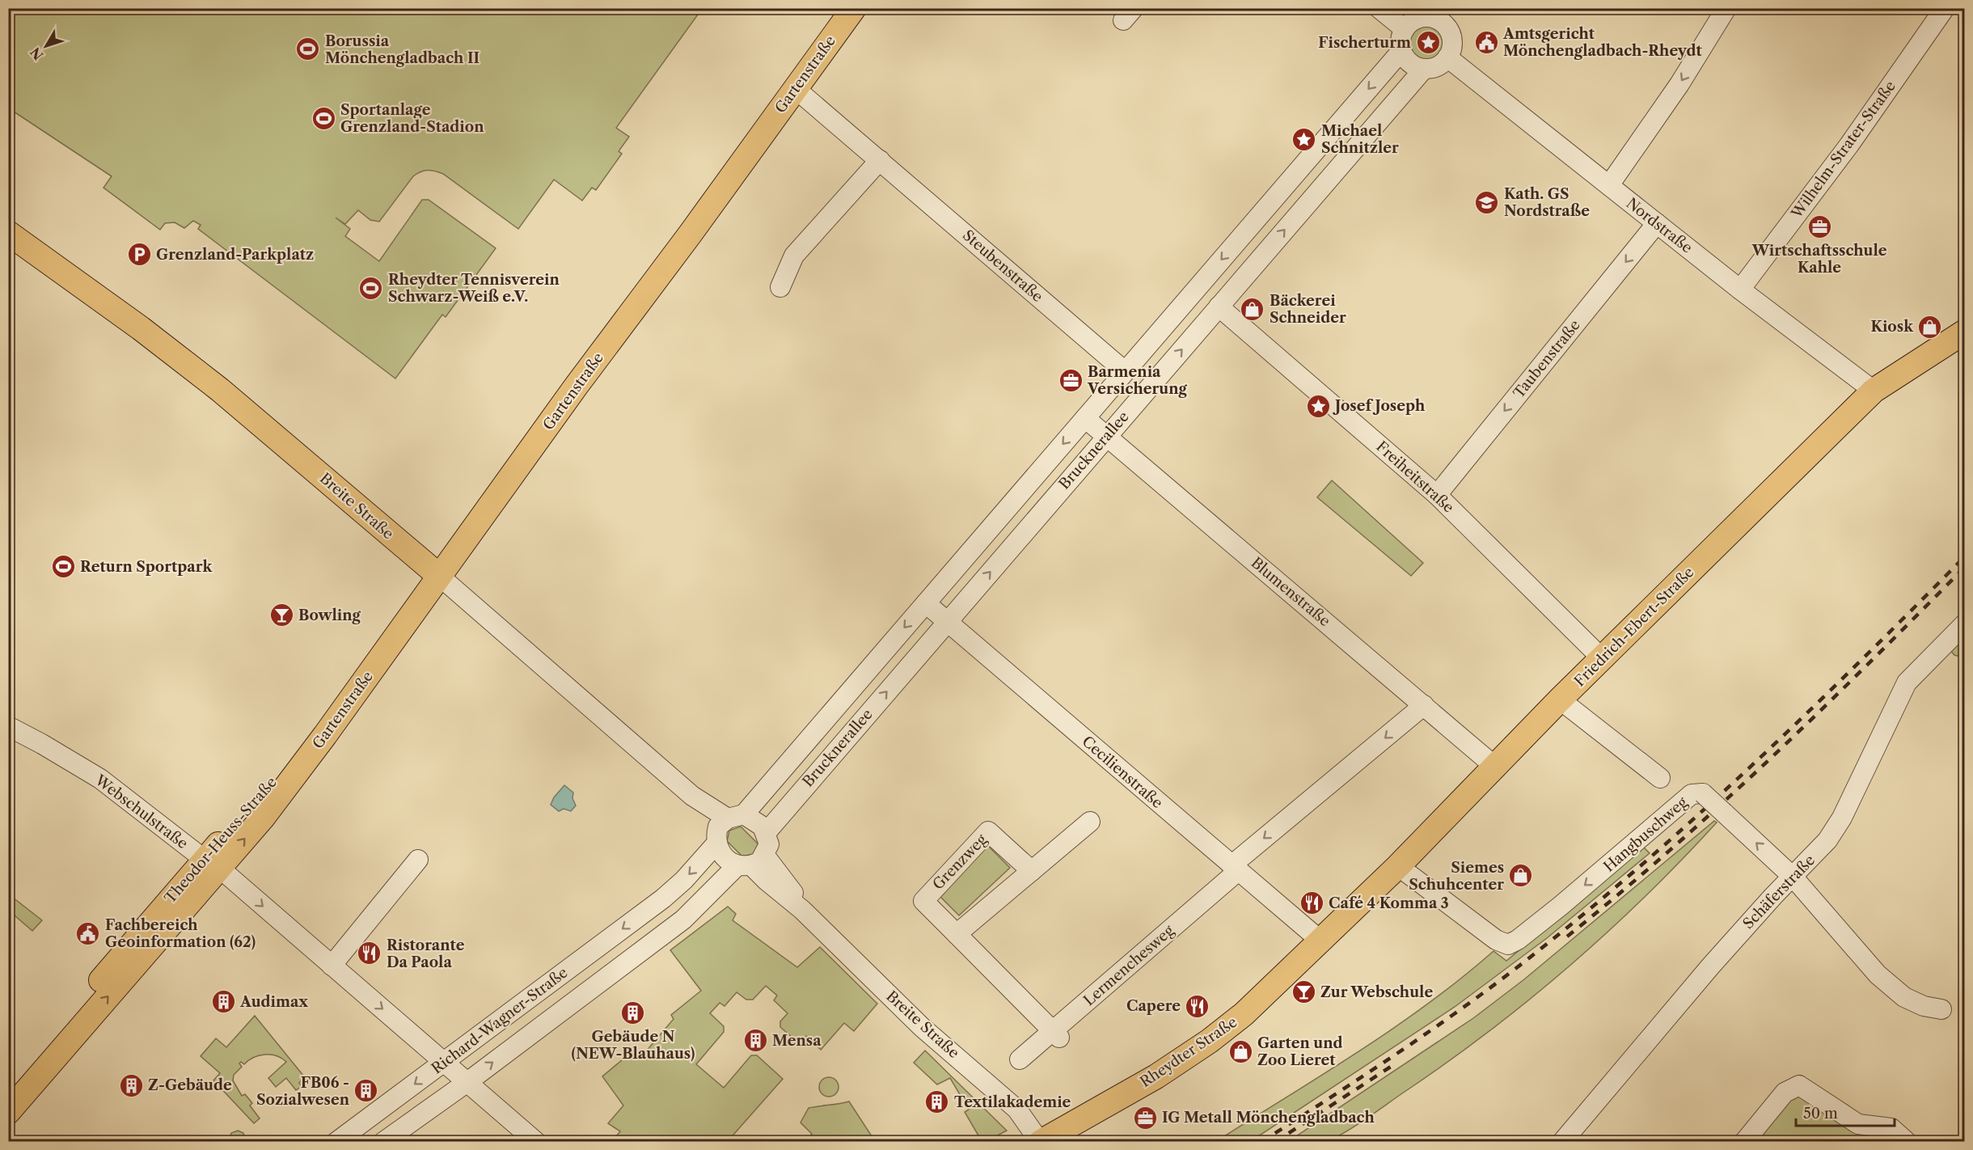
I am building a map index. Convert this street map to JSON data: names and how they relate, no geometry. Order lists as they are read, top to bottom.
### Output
{
  "streets": {
    "main road": [
      "Gartenstraße",
      "Breite Straße",
      "Friedrich-Ebert-Straße",
      "Theodor-Heuss-Straße",
      "Rheydter Straße"
    ],
    "street": [
      "Wilhelm-Strater-Straße",
      "Nordstraße",
      "Steubenstraße",
      "Taubenstraße",
      "Brucknerallee",
      "Freiheitstraße",
      "Blumenstraße",
      "Cecilienstraße",
      "Webschulstraße",
      "Hangbuschweg",
      "Grenzweg",
      "Schäferstraße",
      "Lermenchesweg",
      "Richard-Wagner-Straße"
    ]
  },
  "crossings": [
    ["Gartenstraße", "Steubenstraße"],
    ["Gartenstraße", "Breite Straße"],
    ["Gartenstraße", "Theodor-Heuss-Straße"],
    ["Wilhelm-Strater-Straße", "Nordstraße"],
    ["Nordstraße", "Taubenstraße"],
    ["Nordstraße", "Brucknerallee"],
    ["Nordstraße", "Friedrich-Ebert-Straße"],
    ["Steubenstraße", "Brucknerallee"],
    ["Taubenstraße", "Freiheitstraße"],
    ["Brucknerallee", "Freiheitstraße"],
    ["Brucknerallee", "Breite Straße"],
    ["Brucknerallee", "Blumenstraße"],
    ["Brucknerallee", "Cecilienstraße"],
    ["Brucknerallee", "Richard-Wagner-Straße"],
    ["Freiheitstraße", "Friedrich-Ebert-Straße"],
    ["Breite Straße", "Richard-Wagner-Straße"],
    ["Breite Straße", "Rheydter Straße"],
    ["Blumenstraße", "Friedrich-Ebert-Straße"],
    ["Blumenstraße", "Lermenchesweg"],
    ["Friedrich-Ebert-Straße", "Cecilienstraße"],
    ["Friedrich-Ebert-Straße", "Hangbuschweg"],
    ["Friedrich-Ebert-Straße", "Rheydter Straße"],
    ["Cecilienstraße", "Lermenchesweg"],
    ["Cecilienstraße", "Rheydter Straße"],
    ["Webschulstraße", "Theodor-Heuss-Straße"],
    ["Webschulstraße", "Richard-Wagner-Straße"],
    ["Hangbuschweg", "Schäferstraße"],
    ["Grenzweg", "Lermenchesweg"]
  ],
  "one_way": ["Taubenstraße", "Webschulstraße", "Lermenchesweg"],
  "places": {
    "public building": ["Amtsgericht Mönchengladbach-Rheydt", "Fachbereich Geoinformation (62)"],
    "place": ["Fischerturm", "Michael Schnitzler", "Josef Joseph"],
    "sports": [
      "Borussia Mönchengladbach II",
      "Sportanlage Grenzland-Stadion",
      "Rheydter Tennisverein Schwarz-Weiß e.V.",
      "Return Sportpark"
    ],
    "school or university": ["Kath. GS Nordstraße"],
    "office": ["Wirtschaftsschule Kahle", "Barmenia Versicherung", "IG Metall Mönchengladbach"],
    "parking": ["Grenzland-Parkplatz"],
    "shop": [
      "Bäckerei Schneider",
      "Kiosk",
      "Siemes Schuhcenter",
      "Garten und Zoo Lieret"
    ],
    "bar": ["Bowling", "Zur Webschule"],
    "restaurant": ["Café 4 Komma 3", "Ristorante Da Paola", "Capere"],
    "building": [
      "Audimax",
      "Gebäude N (NEW-Blauhaus)",
      "Mensa",
      "Z-Gebäude",
      "FB06 - Sozialwesen",
      "Textilakademie"
    ]
  },
  "scale_bar": "50 m",
  "north": "bottom left"
}
